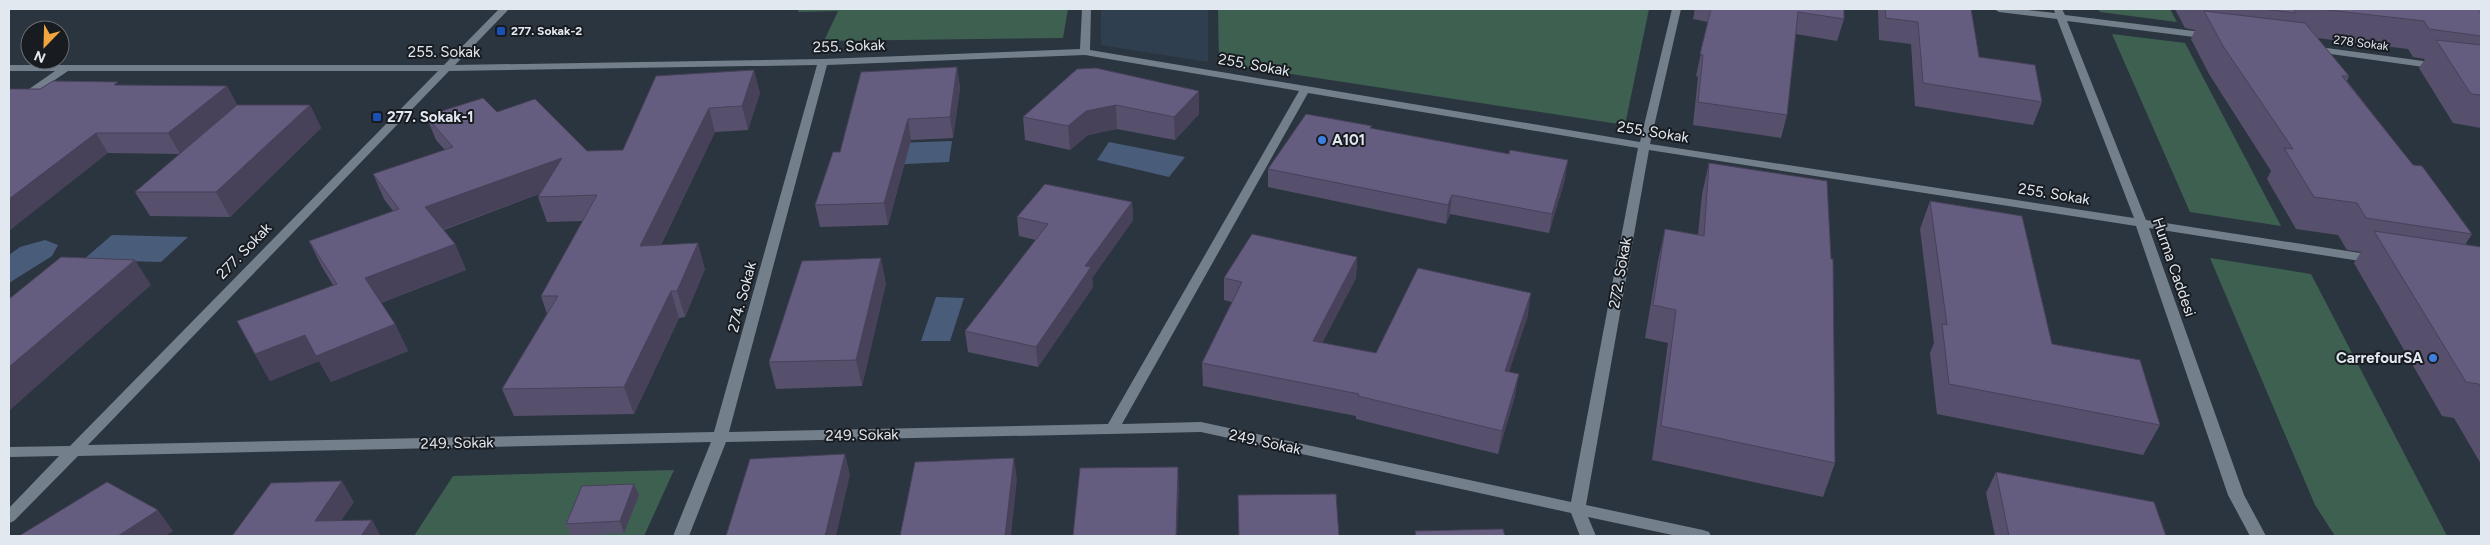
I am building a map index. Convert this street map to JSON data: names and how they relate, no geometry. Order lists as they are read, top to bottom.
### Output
{
  "streets": {
    "street": [
      "278 Sokak",
      "255. Sokak",
      "277. Sokak",
      "Hurma Caddesi",
      "272. Sokak",
      "274. Sokak",
      "249. Sokak"
    ]
  },
  "crossings": [
    ["255. Sokak", "277. Sokak"],
    ["255. Sokak", "Hurma Caddesi"],
    ["255. Sokak", "272. Sokak"],
    ["255. Sokak", "274. Sokak"],
    ["277. Sokak", "249. Sokak"],
    ["272. Sokak", "249. Sokak"],
    ["274. Sokak", "249. Sokak"]
  ],
  "places": {
    "transit": ["277. Sokak-2", "277. Sokak-1"],
    "other": ["A101", "CarrefourSA"]
  },
  "north": "bottom left"
}
